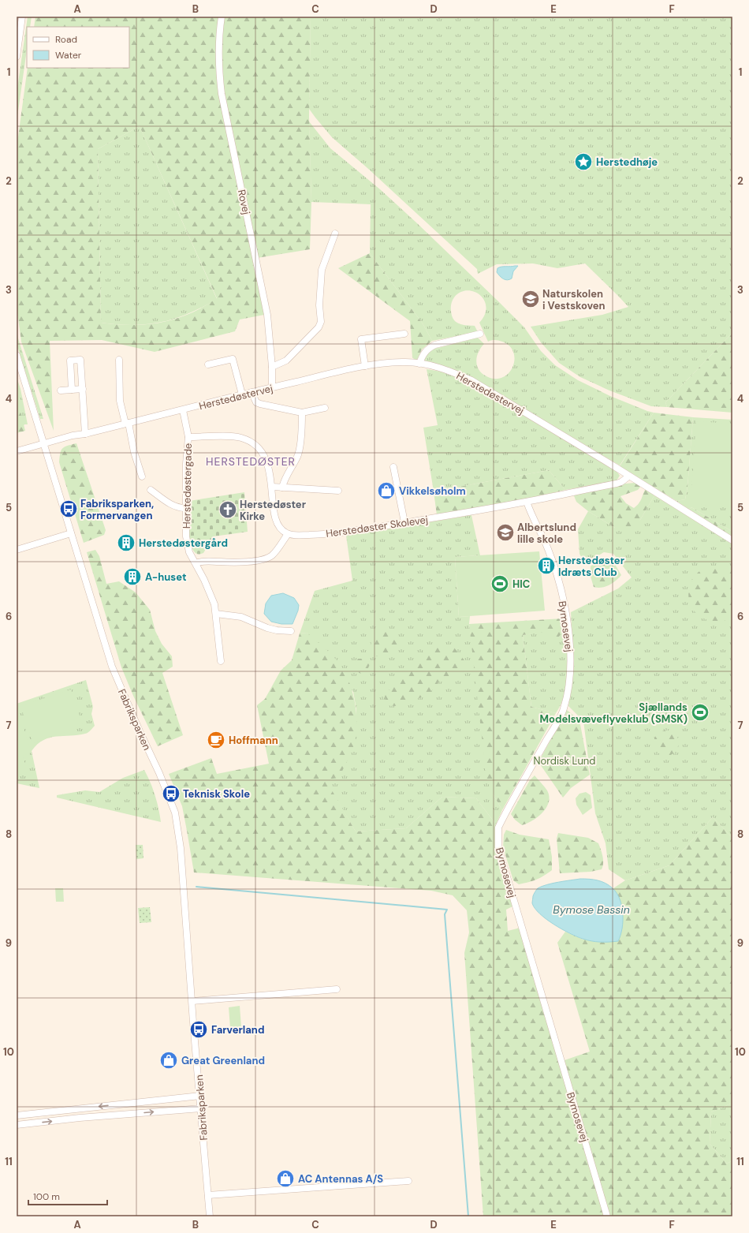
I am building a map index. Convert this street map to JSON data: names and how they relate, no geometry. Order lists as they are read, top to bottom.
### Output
{
  "streets": {
    "street": [
      "Rovej",
      "Herstedøstervej",
      "Herstedøstergade",
      "Herstedøster Skolevej",
      "Bymosevej",
      "Fabriksparken"
    ]
  },
  "crossings": [
    ["Rovej", "Herstedøstervej"],
    ["Herstedøstervej", "Herstedøstergade"],
    ["Herstedøstervej", "Herstedøster Skolevej"],
    ["Herstedøstervej", "Fabriksparken"],
    ["Herstedøster Skolevej", "Bymosevej"]
  ],
  "districts": ["HERSTEDØSTER"],
  "water": ["Bymose Bassin"],
  "parks": ["Nordisk Lund"],
  "places": {
    "place": ["Herstedhøje"],
    "school or university": ["Naturskolen i Vestskoven", "Albertslund lille skole"],
    "shop": ["Vikkelsøholm", "Great Greenland", "AC Antennas A/S"],
    "bus stop": ["Fabriksparken, Formervangen", "Teknisk Skole", "Farverland"],
    "church": ["Herstedøster Kirke"],
    "building": ["Herstedøstergård", "Herstedøster Idræts Club", "A-huset"],
    "sports": ["HIC", "Sjællands Modelsvæveflyveklub (SMSK)"],
    "cafe": ["Hoffmann"]
  },
  "legend": ["Road", "Water"],
  "scale_bar": "100 m",
  "grid": {
    "columns": [
      "A",
      "B",
      "C",
      "D",
      "E",
      "F"
    ],
    "rows": [
      "1",
      "2",
      "3",
      "4",
      "5",
      "6",
      "7",
      "8",
      "9",
      "10",
      "11"
    ]
  }
}
